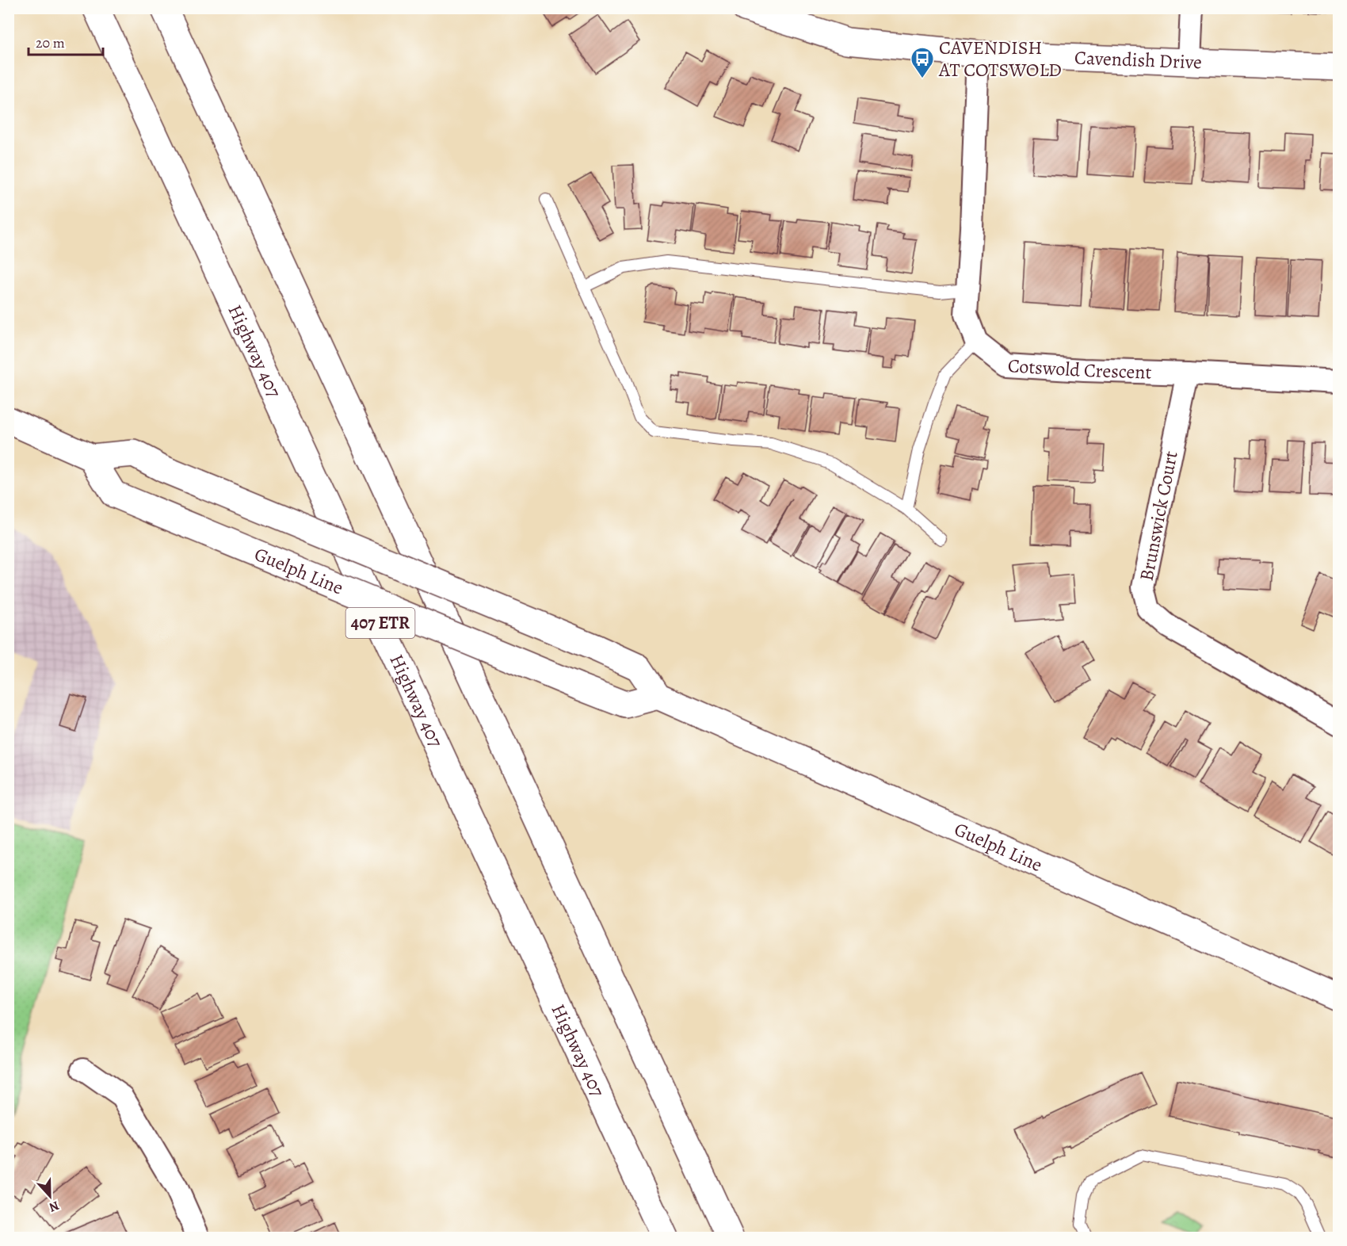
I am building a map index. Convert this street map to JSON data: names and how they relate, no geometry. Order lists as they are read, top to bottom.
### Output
{
  "streets": {
    "main road": [
      "Cavendish Drive",
      "Highway 407",
      "Guelph Line",
      "407 ETR"
    ],
    "street": ["Cotswold Crescent", "Brunswick Court"]
  },
  "crossings": [
    ["Cotswold Crescent", "Brunswick Court"]
  ],
  "places": {
    "bus stop": ["CAVENDISH AT COTSWOLD"]
  },
  "scale_bar": "20 m",
  "north": "bottom"
}
